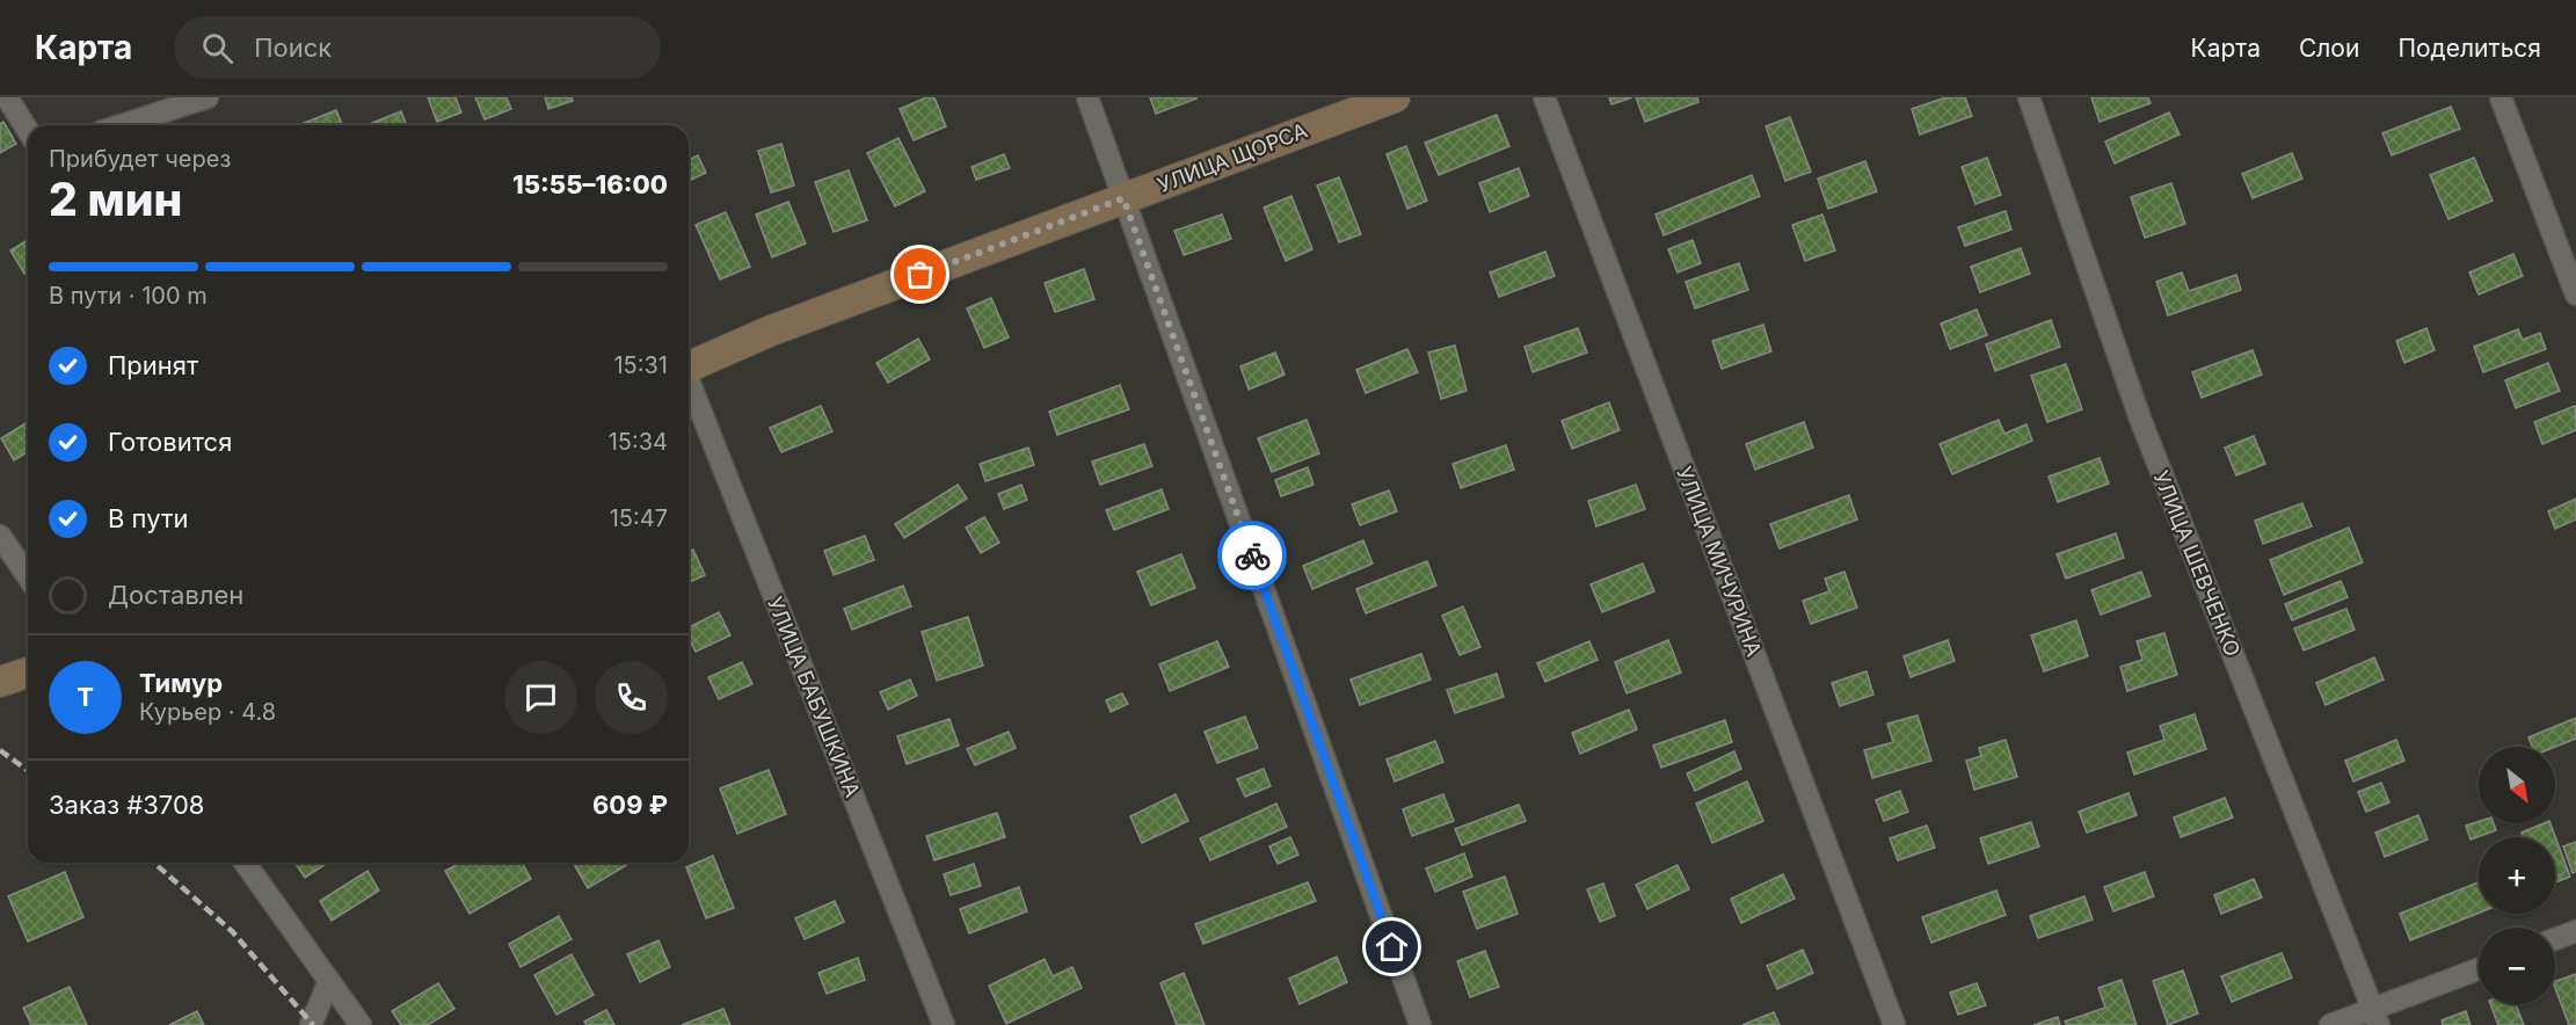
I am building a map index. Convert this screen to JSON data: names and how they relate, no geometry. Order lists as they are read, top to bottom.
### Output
{
  "streets": {
    "main road": ["УЛИЦА ЩОРСА"],
    "street": ["УЛИЦА МИЧУРИНА", "УЛИЦА ШЕВЧЕНКО", "УЛИЦА БАБУШКИНА"]
  },
  "north": "bottom right",
  "page": {
    "header": "Карта",
    "search": "Поиск",
    "nav": ["Карта", "Слои", "Поделиться"],
    "heading": ["2 мин", "Прибудет через", "15:55–16:00"],
    "panel": [
      "Тимур",
      "Курьер · 4.8",
      "Заказ #3708",
      "609 ₽"
    ],
    "bar": "В пути · 100 m",
    "list": [
      ["Принят", "15:31"],
      ["Готовится", "15:34"],
      ["В пути", "15:47"],
      "Доставлен"
    ],
    "round": "Т",
    "map_buttons": ["+", "−"]
  }
}
